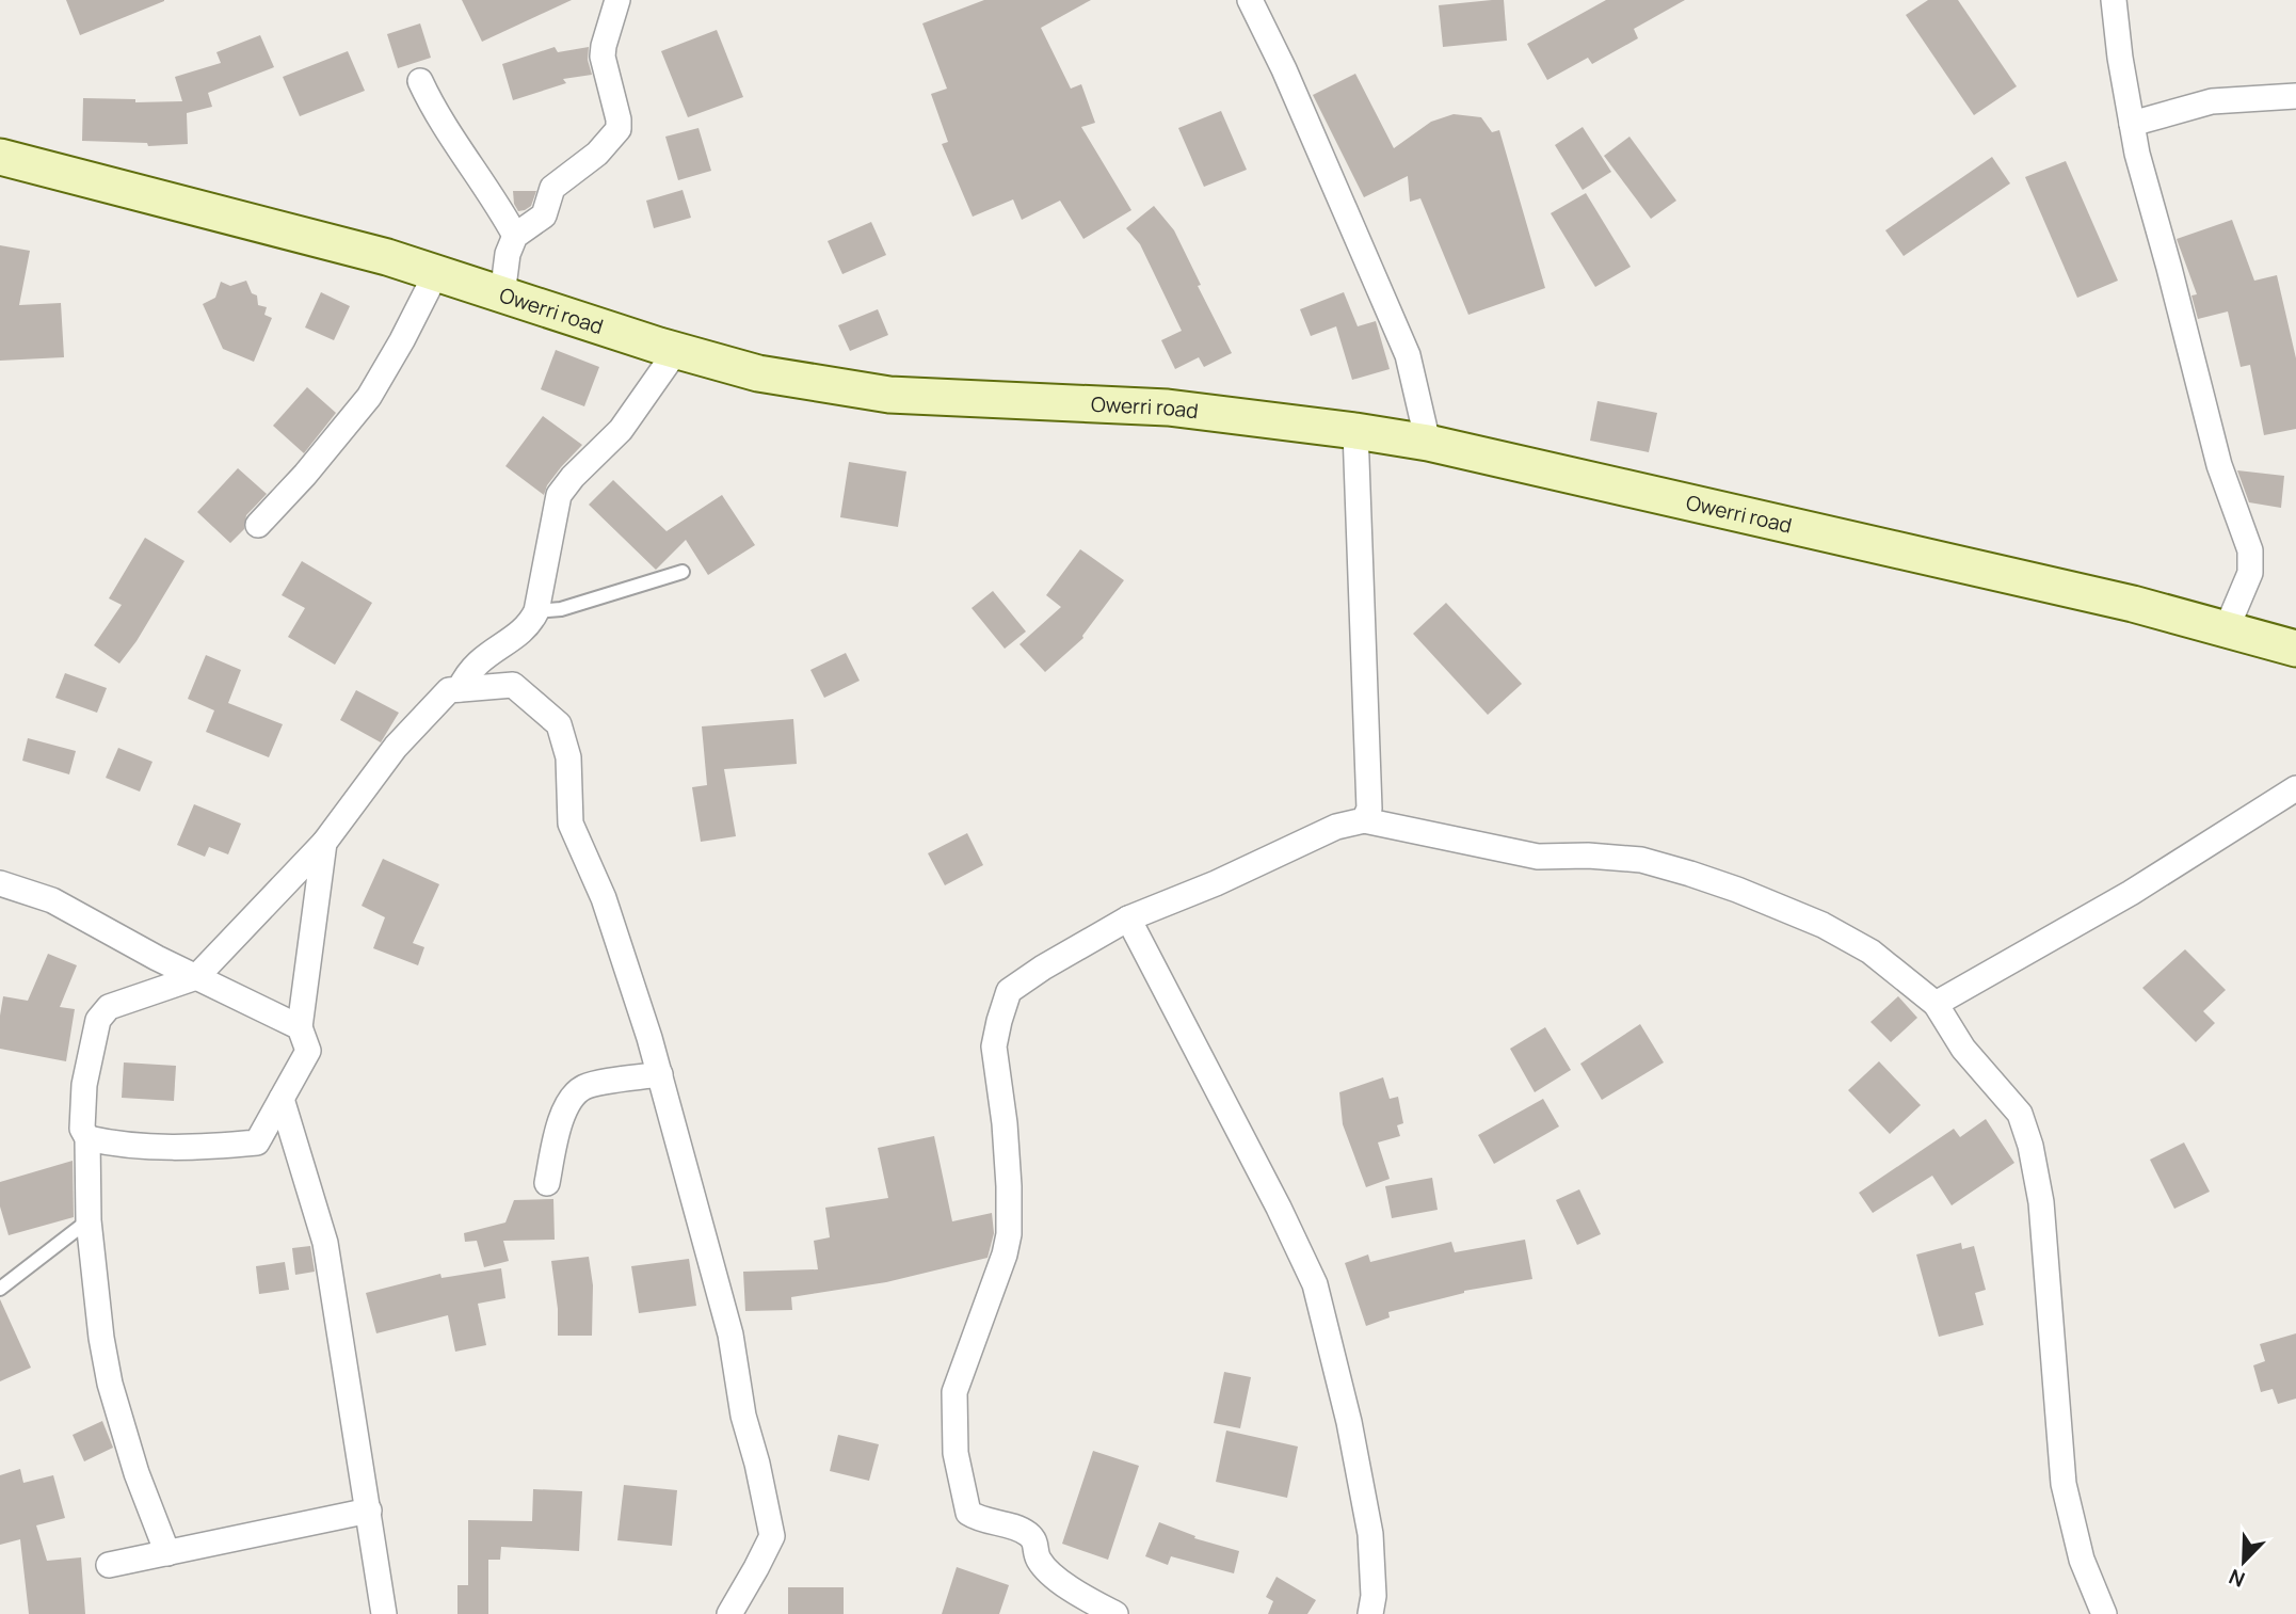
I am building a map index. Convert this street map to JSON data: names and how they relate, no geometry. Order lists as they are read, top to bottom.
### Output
{
  "streets": {
    "main road": ["Owerri road"]
  },
  "north": "bottom left"
}
